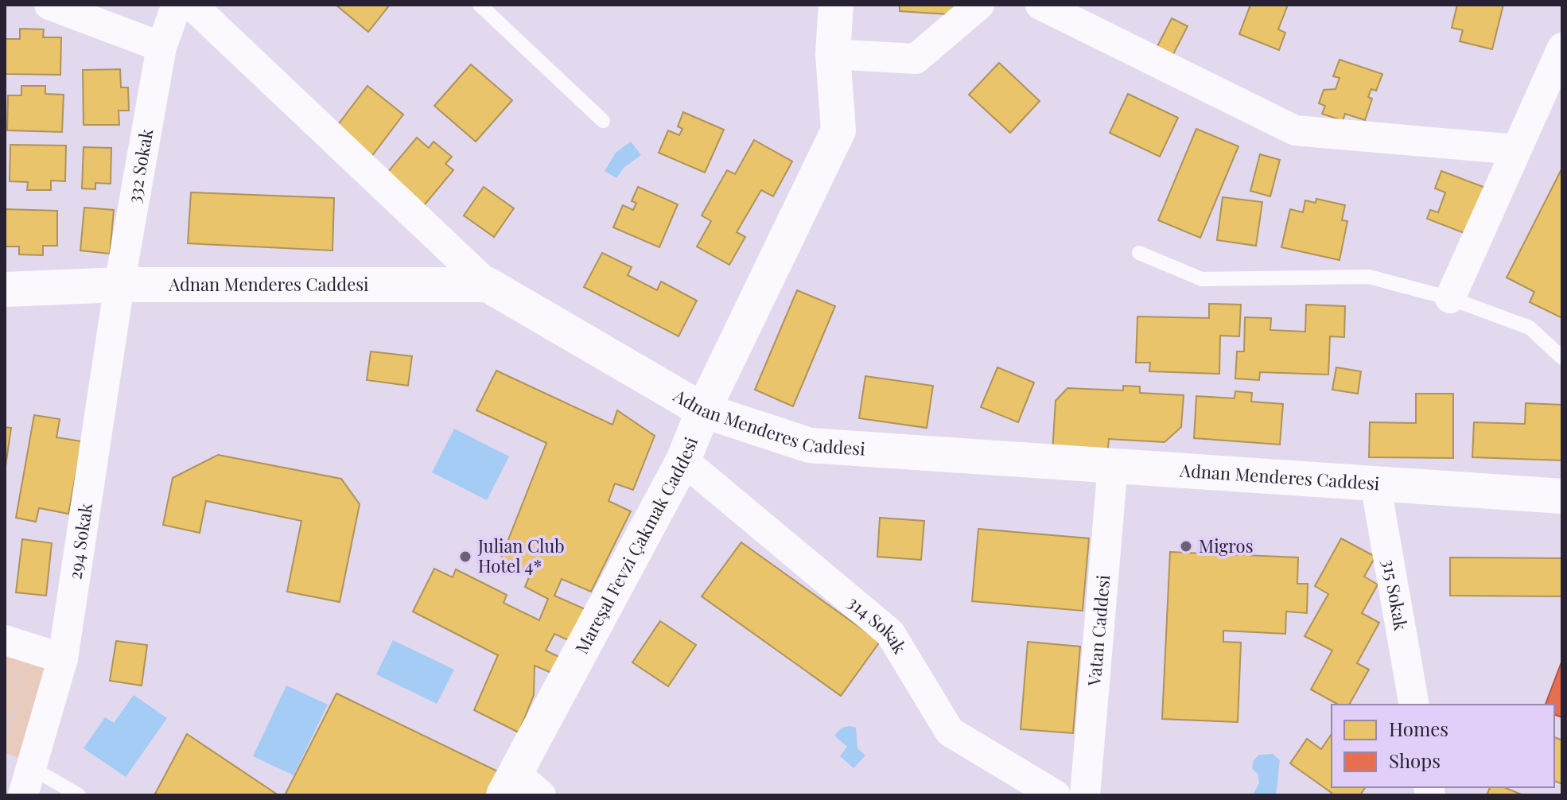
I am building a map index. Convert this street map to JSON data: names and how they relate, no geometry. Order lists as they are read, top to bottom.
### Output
{
  "streets": {
    "street": [
      "332 Sokak",
      "Adnan Menderes Caddesi",
      "294 Sokak",
      "Mareşal Fevzi Çakmak Caddesi",
      "315 Sokak",
      "314 Sokak",
      "Vatan Caddesi"
    ]
  },
  "crossings": [
    ["332 Sokak", "Adnan Menderes Caddesi"],
    ["332 Sokak", "294 Sokak"],
    ["Adnan Menderes Caddesi", "294 Sokak"],
    ["Adnan Menderes Caddesi", "Mareşal Fevzi Çakmak Caddesi"],
    ["Adnan Menderes Caddesi", "315 Sokak"],
    ["Adnan Menderes Caddesi", "Vatan Caddesi"],
    ["Mareşal Fevzi Çakmak Caddesi", "314 Sokak"]
  ],
  "places": ["Migros", "Julian Club Hotel 4*"],
  "legend": ["Homes", "Shops"]
}
